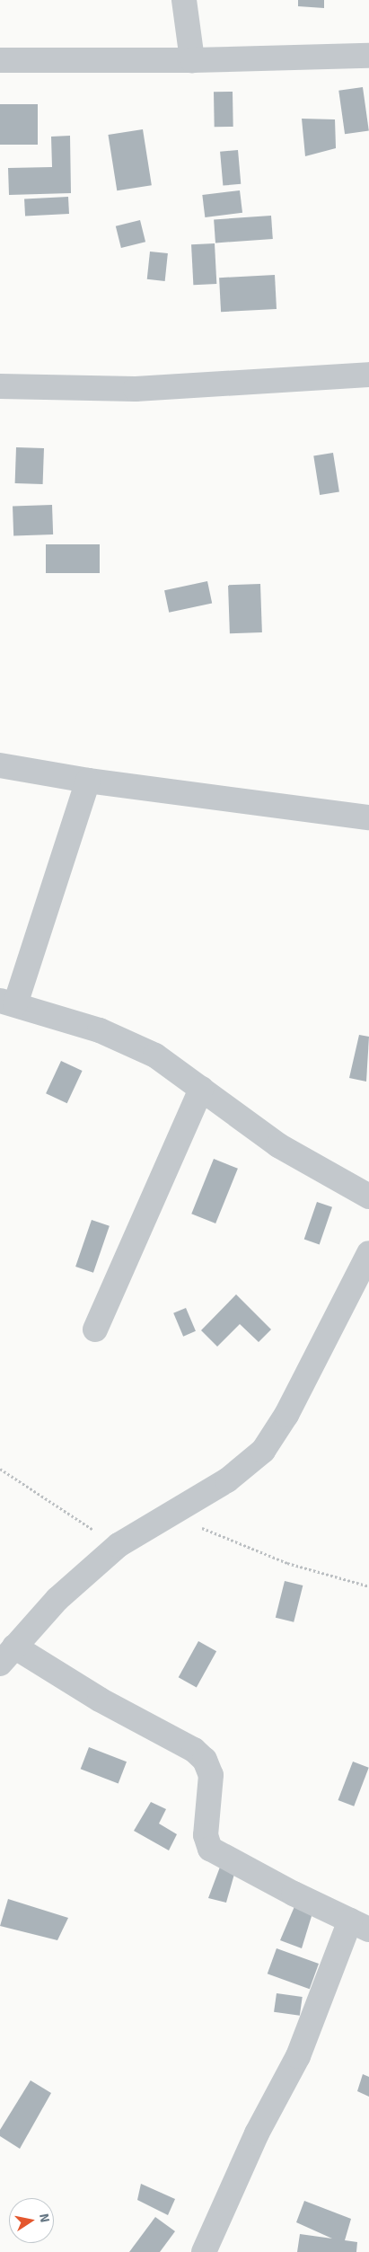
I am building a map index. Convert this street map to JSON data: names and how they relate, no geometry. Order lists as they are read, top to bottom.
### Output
{
  "north": "right"
}
